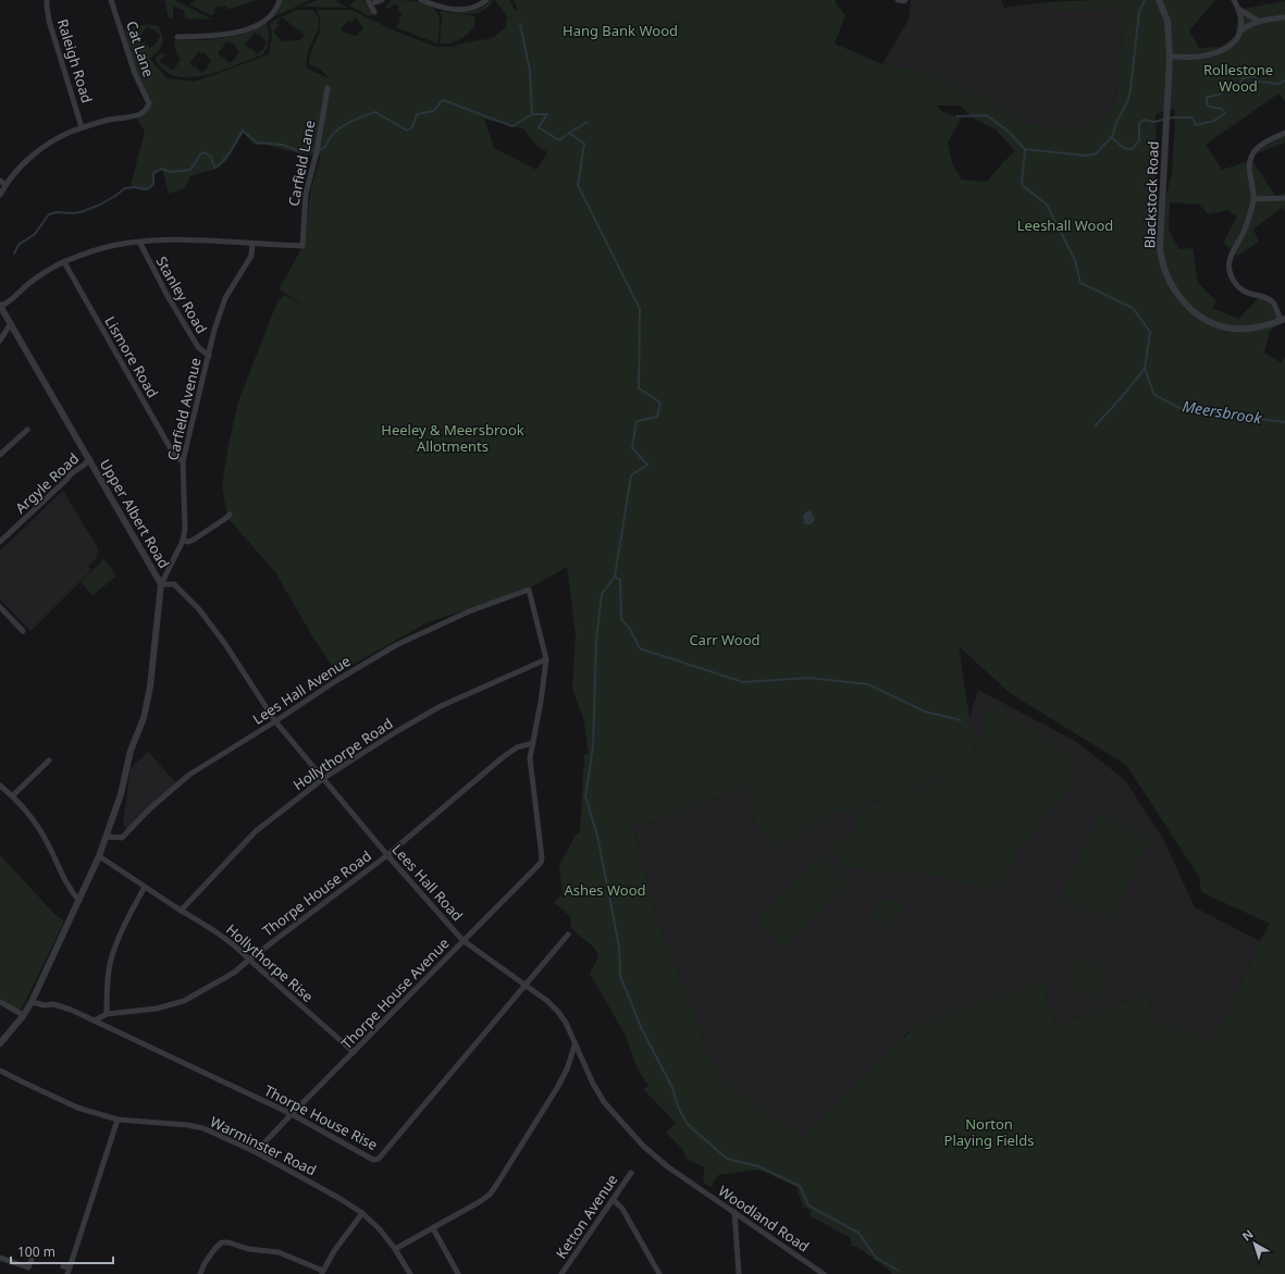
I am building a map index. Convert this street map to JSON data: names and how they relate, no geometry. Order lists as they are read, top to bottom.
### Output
{
  "streets": {
    "street": [
      "Cat Lane",
      "Raleigh Road",
      "Carfield Lane",
      "Blackstock Road",
      "Stanley Road",
      "Lismore Road",
      "Carfield Avenue",
      "Argyle Road",
      "Upper Albert Road",
      "Lees Hall Avenue",
      "Hollythorpe Road",
      "Lees Hall Road",
      "Thorpe House Road",
      "Hollythorpe Rise",
      "Thorpe House Avenue",
      "Thorpe House Rise",
      "Warminster Road",
      "Ketton Avenue",
      "Woodland Road"
    ]
  },
  "crossings": [
    ["Cat Lane", "Raleigh Road"],
    ["Carfield Lane", "Carfield Avenue"],
    ["Stanley Road", "Carfield Avenue"],
    ["Lismore Road", "Carfield Avenue"],
    ["Carfield Avenue", "Upper Albert Road"],
    ["Carfield Avenue", "Lees Hall Road"],
    ["Argyle Road", "Upper Albert Road"],
    ["Upper Albert Road", "Lees Hall Avenue"],
    ["Upper Albert Road", "Lees Hall Road"],
    ["Upper Albert Road", "Hollythorpe Rise"],
    ["Upper Albert Road", "Thorpe House Rise"],
    ["Lees Hall Avenue", "Lees Hall Road"],
    ["Lees Hall Avenue", "Thorpe House Avenue"],
    ["Hollythorpe Road", "Lees Hall Road"],
    ["Hollythorpe Road", "Hollythorpe Rise"],
    ["Hollythorpe Road", "Thorpe House Avenue"],
    ["Lees Hall Road", "Thorpe House Road"],
    ["Lees Hall Road", "Thorpe House Avenue"],
    ["Lees Hall Road", "Thorpe House Rise"],
    ["Lees Hall Road", "Woodland Road"],
    ["Thorpe House Road", "Hollythorpe Rise"],
    ["Thorpe House Road", "Thorpe House Avenue"],
    ["Thorpe House Road", "Thorpe House Rise"],
    ["Hollythorpe Rise", "Thorpe House Avenue"],
    ["Thorpe House Avenue", "Thorpe House Rise"],
    ["Thorpe House Avenue", "Warminster Road"]
  ],
  "water": ["Meersbrook"],
  "parks": [
    "Hang Bank Wood",
    "Rollestone Wood",
    "Leeshall Wood",
    "Heeley & Meersbrook Allotments",
    "Carr Wood",
    "Ashes Wood",
    "Norton Playing Fields"
  ],
  "scale_bar": "100 m",
  "north": "top left"
}
